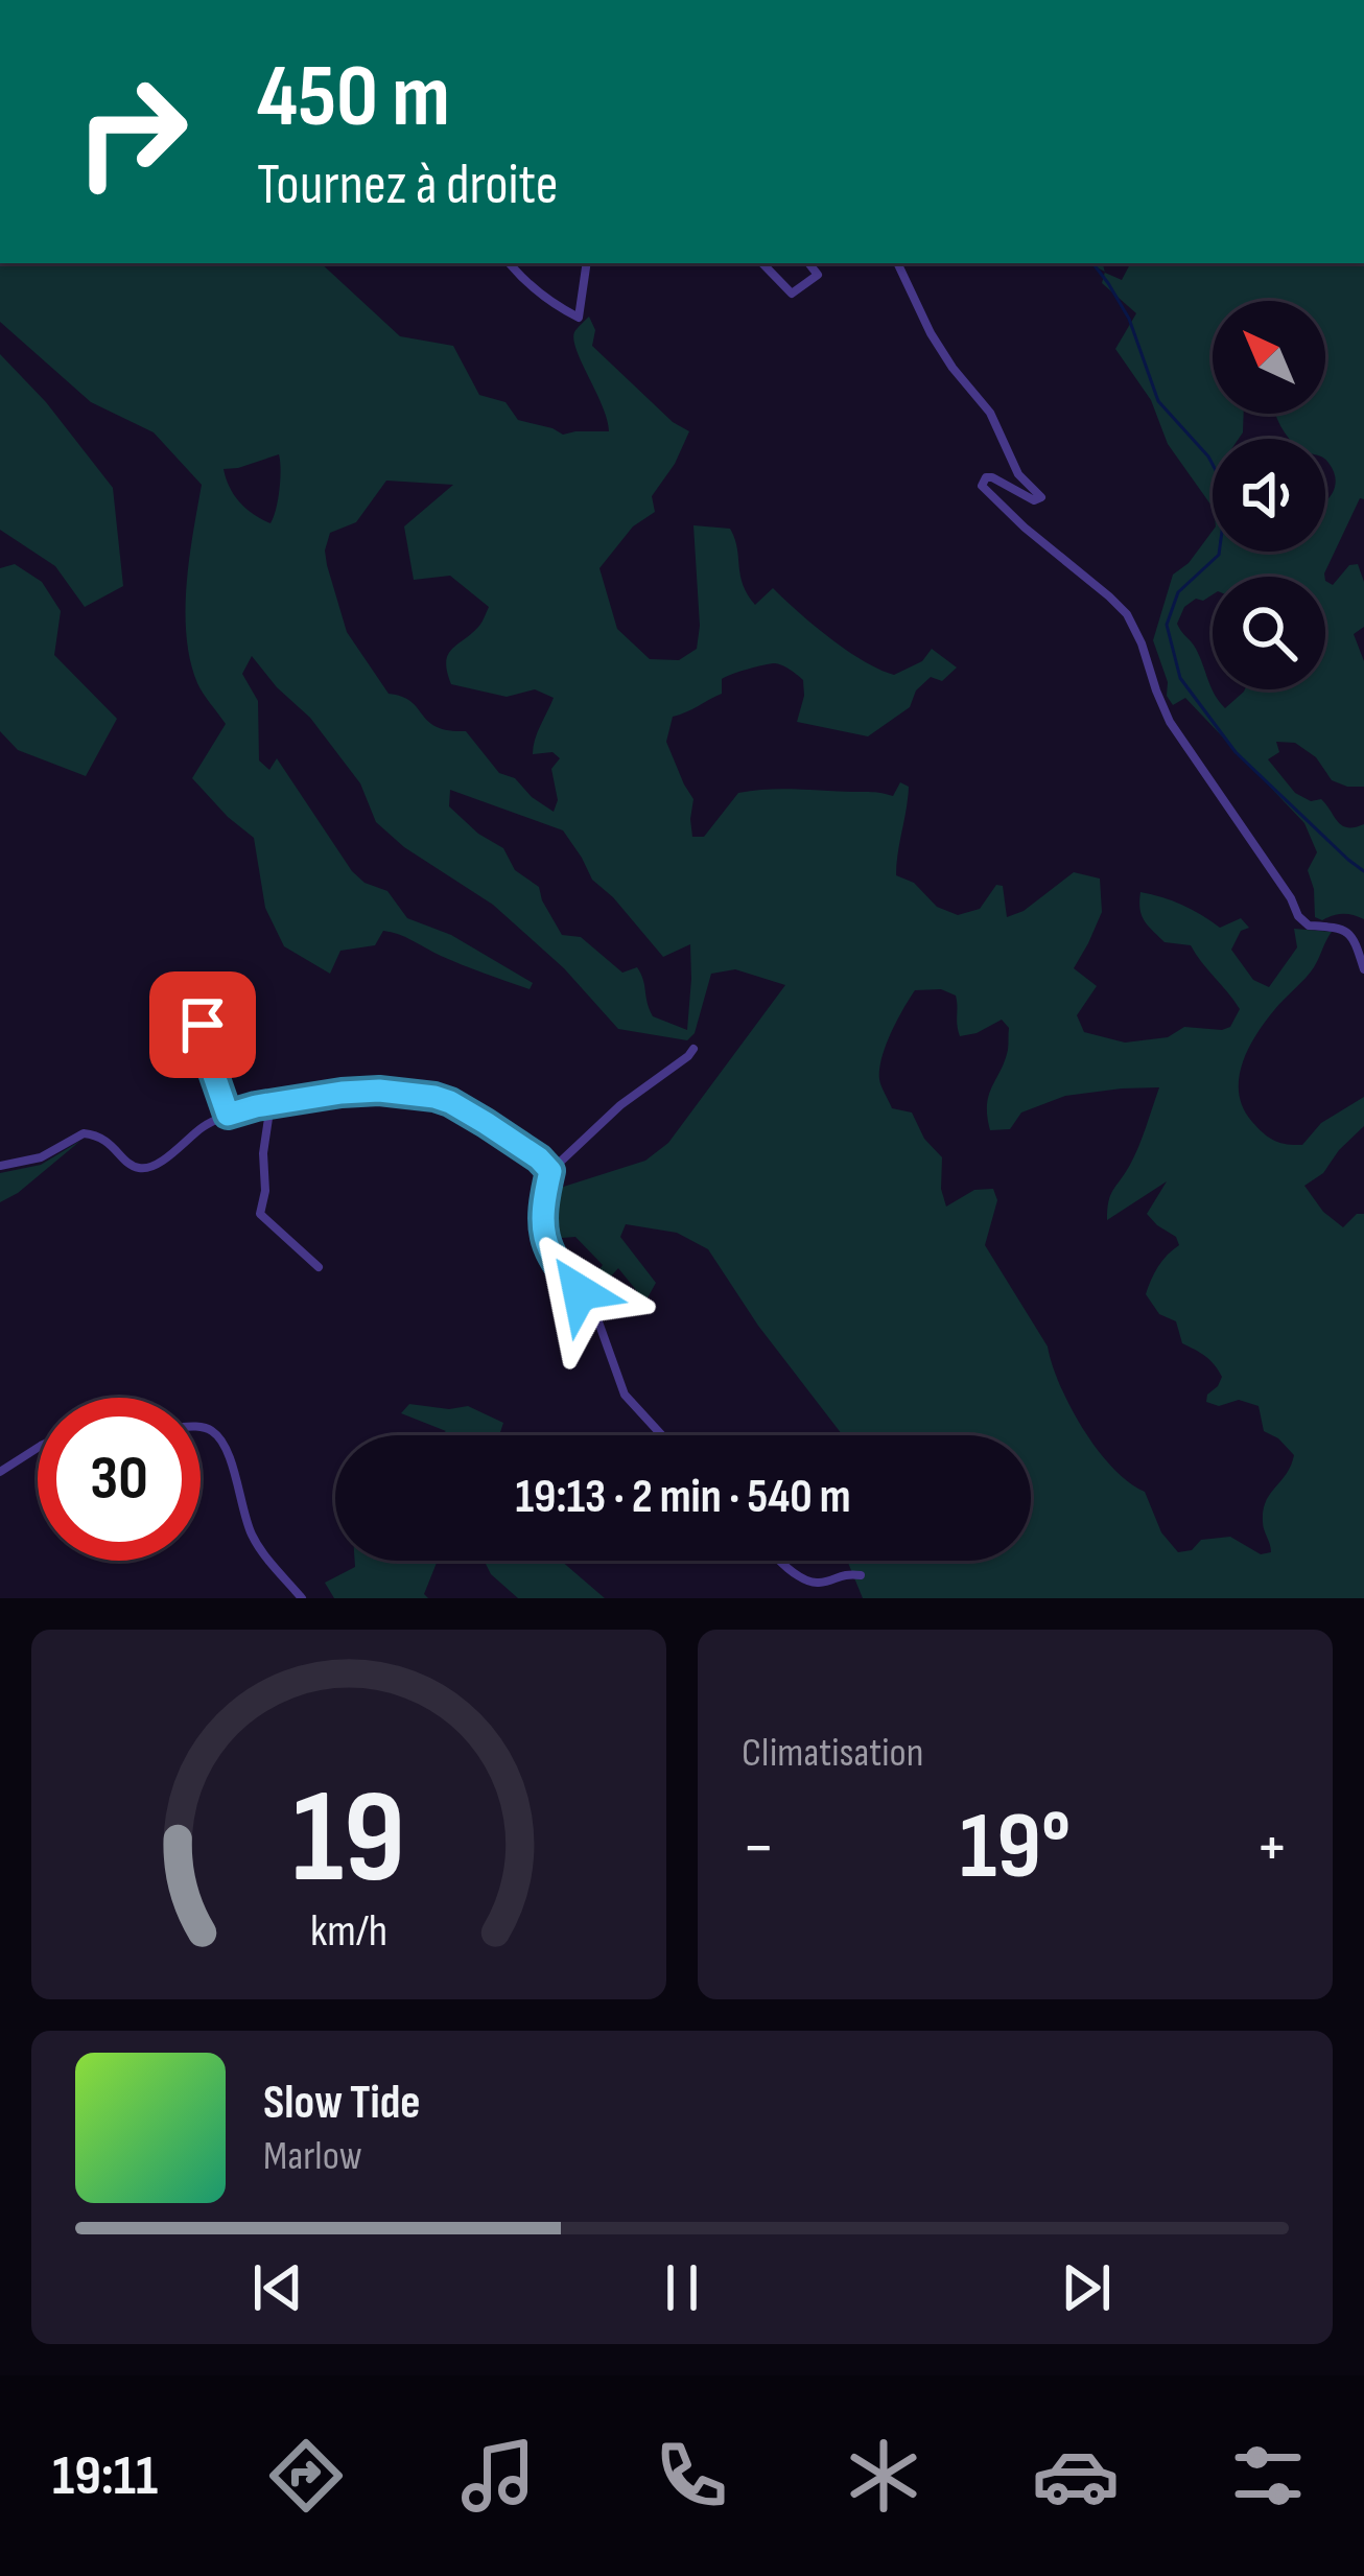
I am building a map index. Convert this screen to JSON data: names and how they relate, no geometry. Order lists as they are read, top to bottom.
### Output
{
  "north": "top left",
  "page": {
    "turn": ["450 m", "Tournez à droite"],
    "limit": "30",
    "trip": "19:13 · 2 min · 540 m",
    "tile": "Climatisation",
    "heat": ["−", "19°", "+"],
    "song": ["Slow Tide", "Marlow"],
    "tabs": "19:11",
    "gauge": ["19", "km/h"]
  }
}
